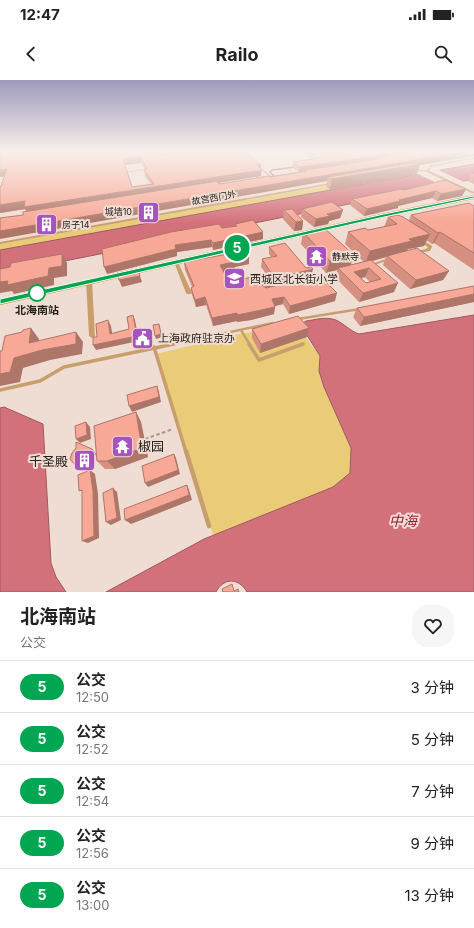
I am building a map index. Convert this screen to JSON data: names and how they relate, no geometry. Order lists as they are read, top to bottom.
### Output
{
  "streets": {
    "lane": ["故宫西门外"]
  },
  "water": ["中海"],
  "places": {
    "building": ["城墙10", "房子14", "千圣殿"],
    "temple": ["静默寺", "椒园"],
    "school or university": ["西城区北长街小学"],
    "other": ["北海南站"],
    "public building": ["上海政府驻京办"]
  },
  "lines": ["bus line 5"],
  "page": {
    "status": "12:47",
    "header": "Railo",
    "on_map": "5",
    "heading": ["北海南站", "公交"],
    "list": [
      {
        "mark": "5",
        "name": "公交",
        "note": "12:50",
        "value": "3 分钟"
      },
      {
        "mark": "5",
        "name": "公交",
        "note": "12:52",
        "value": "5 分钟"
      },
      {
        "mark": "5",
        "name": "公交",
        "note": "12:54",
        "value": "7 分钟"
      },
      {
        "mark": "5",
        "name": "公交",
        "note": "12:56",
        "value": "9 分钟"
      },
      {
        "mark": "5",
        "name": "公交",
        "note": "13:00",
        "value": "13 分钟"
      }
    ]
  }
}
